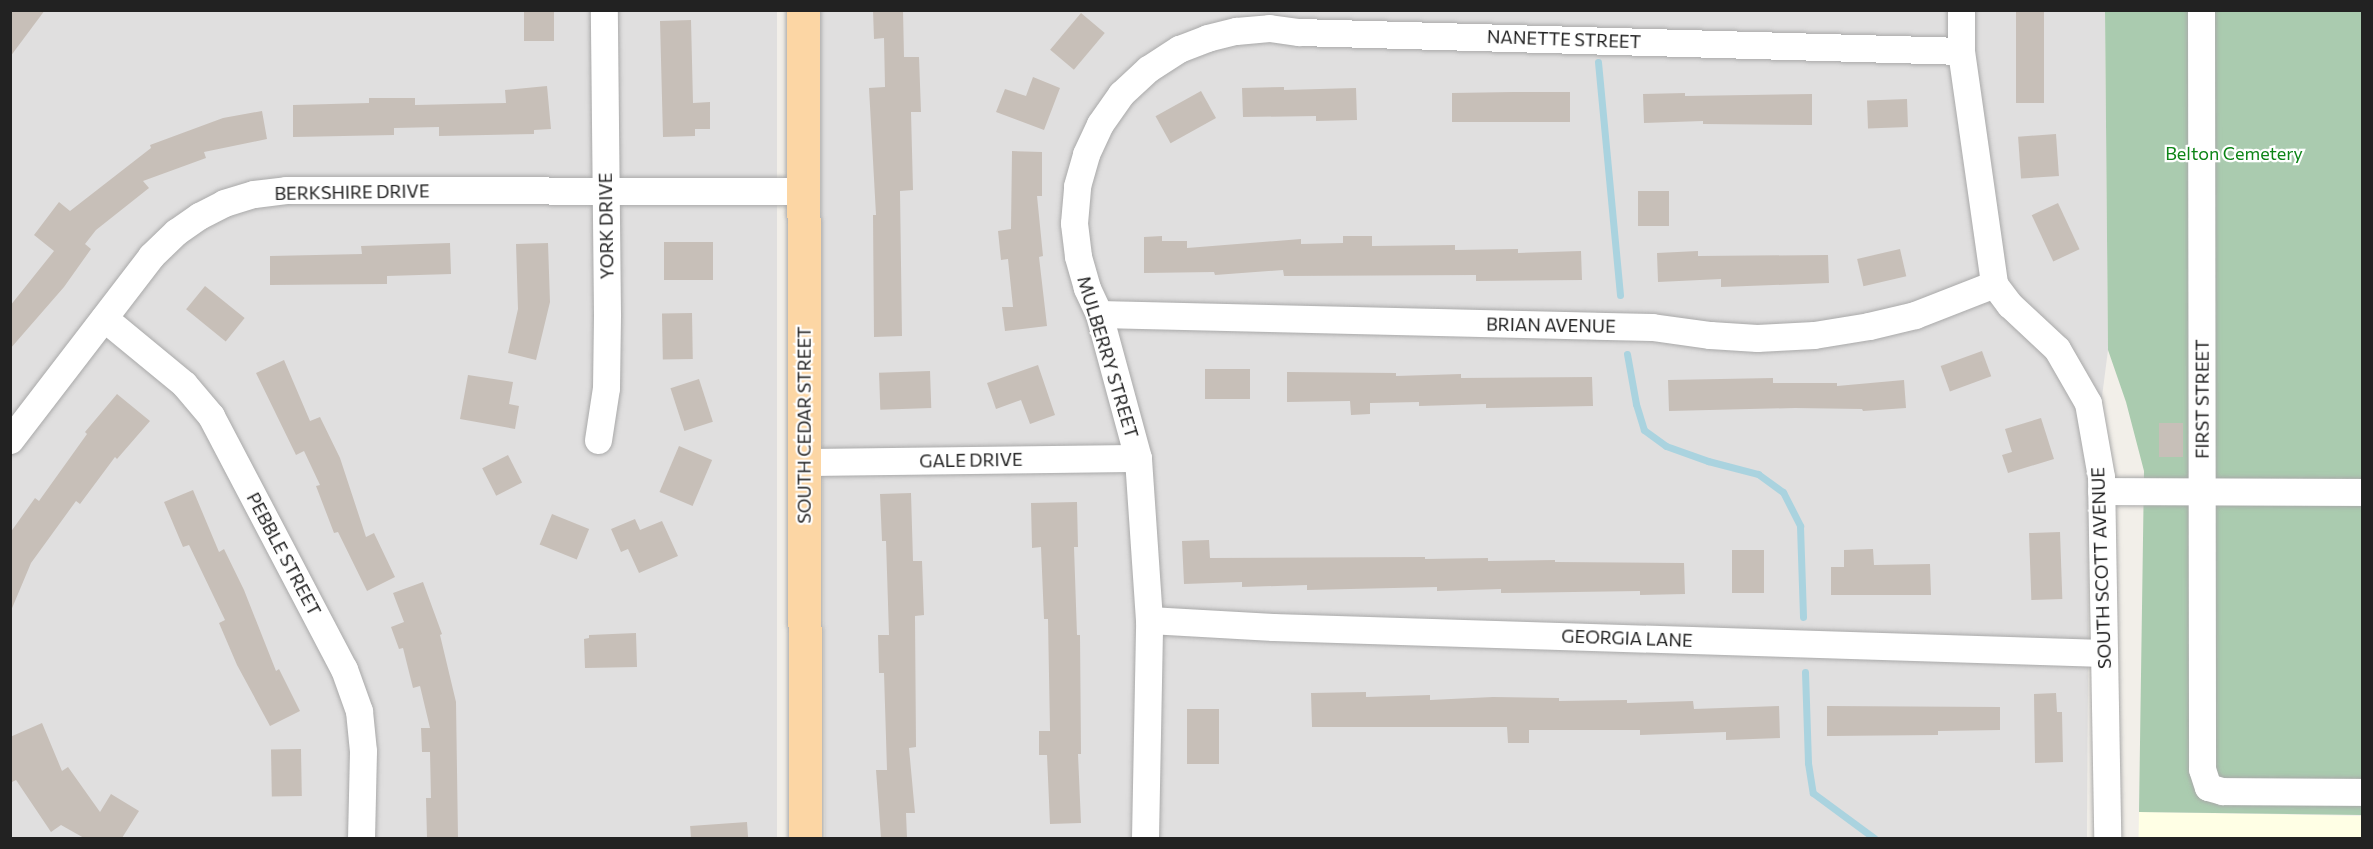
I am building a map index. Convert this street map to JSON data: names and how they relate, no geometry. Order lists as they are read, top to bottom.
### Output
{
  "streets": {
    "main road": ["SOUTH CEDAR STREET"],
    "street": [
      "NANETTE STREET",
      "BERKSHIRE DRIVE",
      "YORK DRIVE",
      "BRIAN AVENUE",
      "MULBERRY STREET",
      "FIRST STREET",
      "GALE DRIVE",
      "PEBBLE STREET",
      "SOUTH SCOTT AVENUE",
      "GEORGIA LANE"
    ]
  },
  "crossings": [
    ["NANETTE STREET", "MULBERRY STREET"],
    ["BERKSHIRE DRIVE", "YORK DRIVE"],
    ["BERKSHIRE DRIVE", "SOUTH CEDAR STREET"],
    ["BERKSHIRE DRIVE", "PEBBLE STREET"],
    ["BRIAN AVENUE", "MULBERRY STREET"],
    ["BRIAN AVENUE", "SOUTH SCOTT AVENUE"],
    ["MULBERRY STREET", "GALE DRIVE"],
    ["MULBERRY STREET", "GEORGIA LANE"],
    ["SOUTH CEDAR STREET", "GALE DRIVE"],
    ["SOUTH SCOTT AVENUE", "GEORGIA LANE"]
  ],
  "parks": ["Belton Cemetery"]
}
